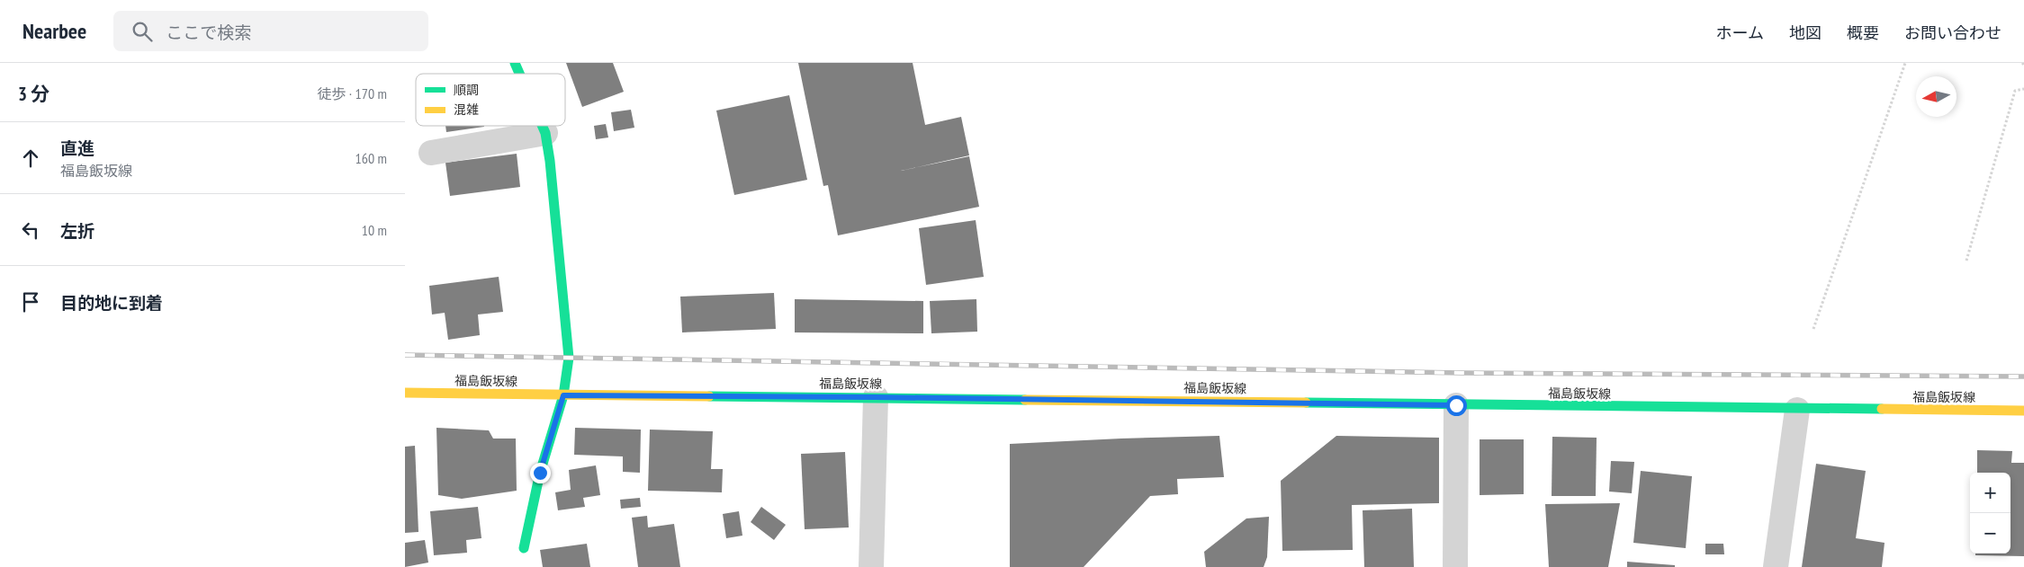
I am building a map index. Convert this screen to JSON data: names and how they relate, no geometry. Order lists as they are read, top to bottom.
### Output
{
  "streets": {
    "main road": ["福島飯坂線"]
  },
  "legend": ["順調", "混雑"],
  "north": "left",
  "page": {
    "header": "Nearbee",
    "search": "ここで検索",
    "nav": [
      "ホーム",
      "地図",
      "概要",
      "お問い合わせ"
    ],
    "heading": ["3 分", "徒歩 · 170 m"],
    "list": [
      ["直進", "福島飯坂線", "160 m"],
      ["左折", "10 m"],
      "目的地に到着"
    ],
    "map_buttons": ["+", "−"]
  }
}
